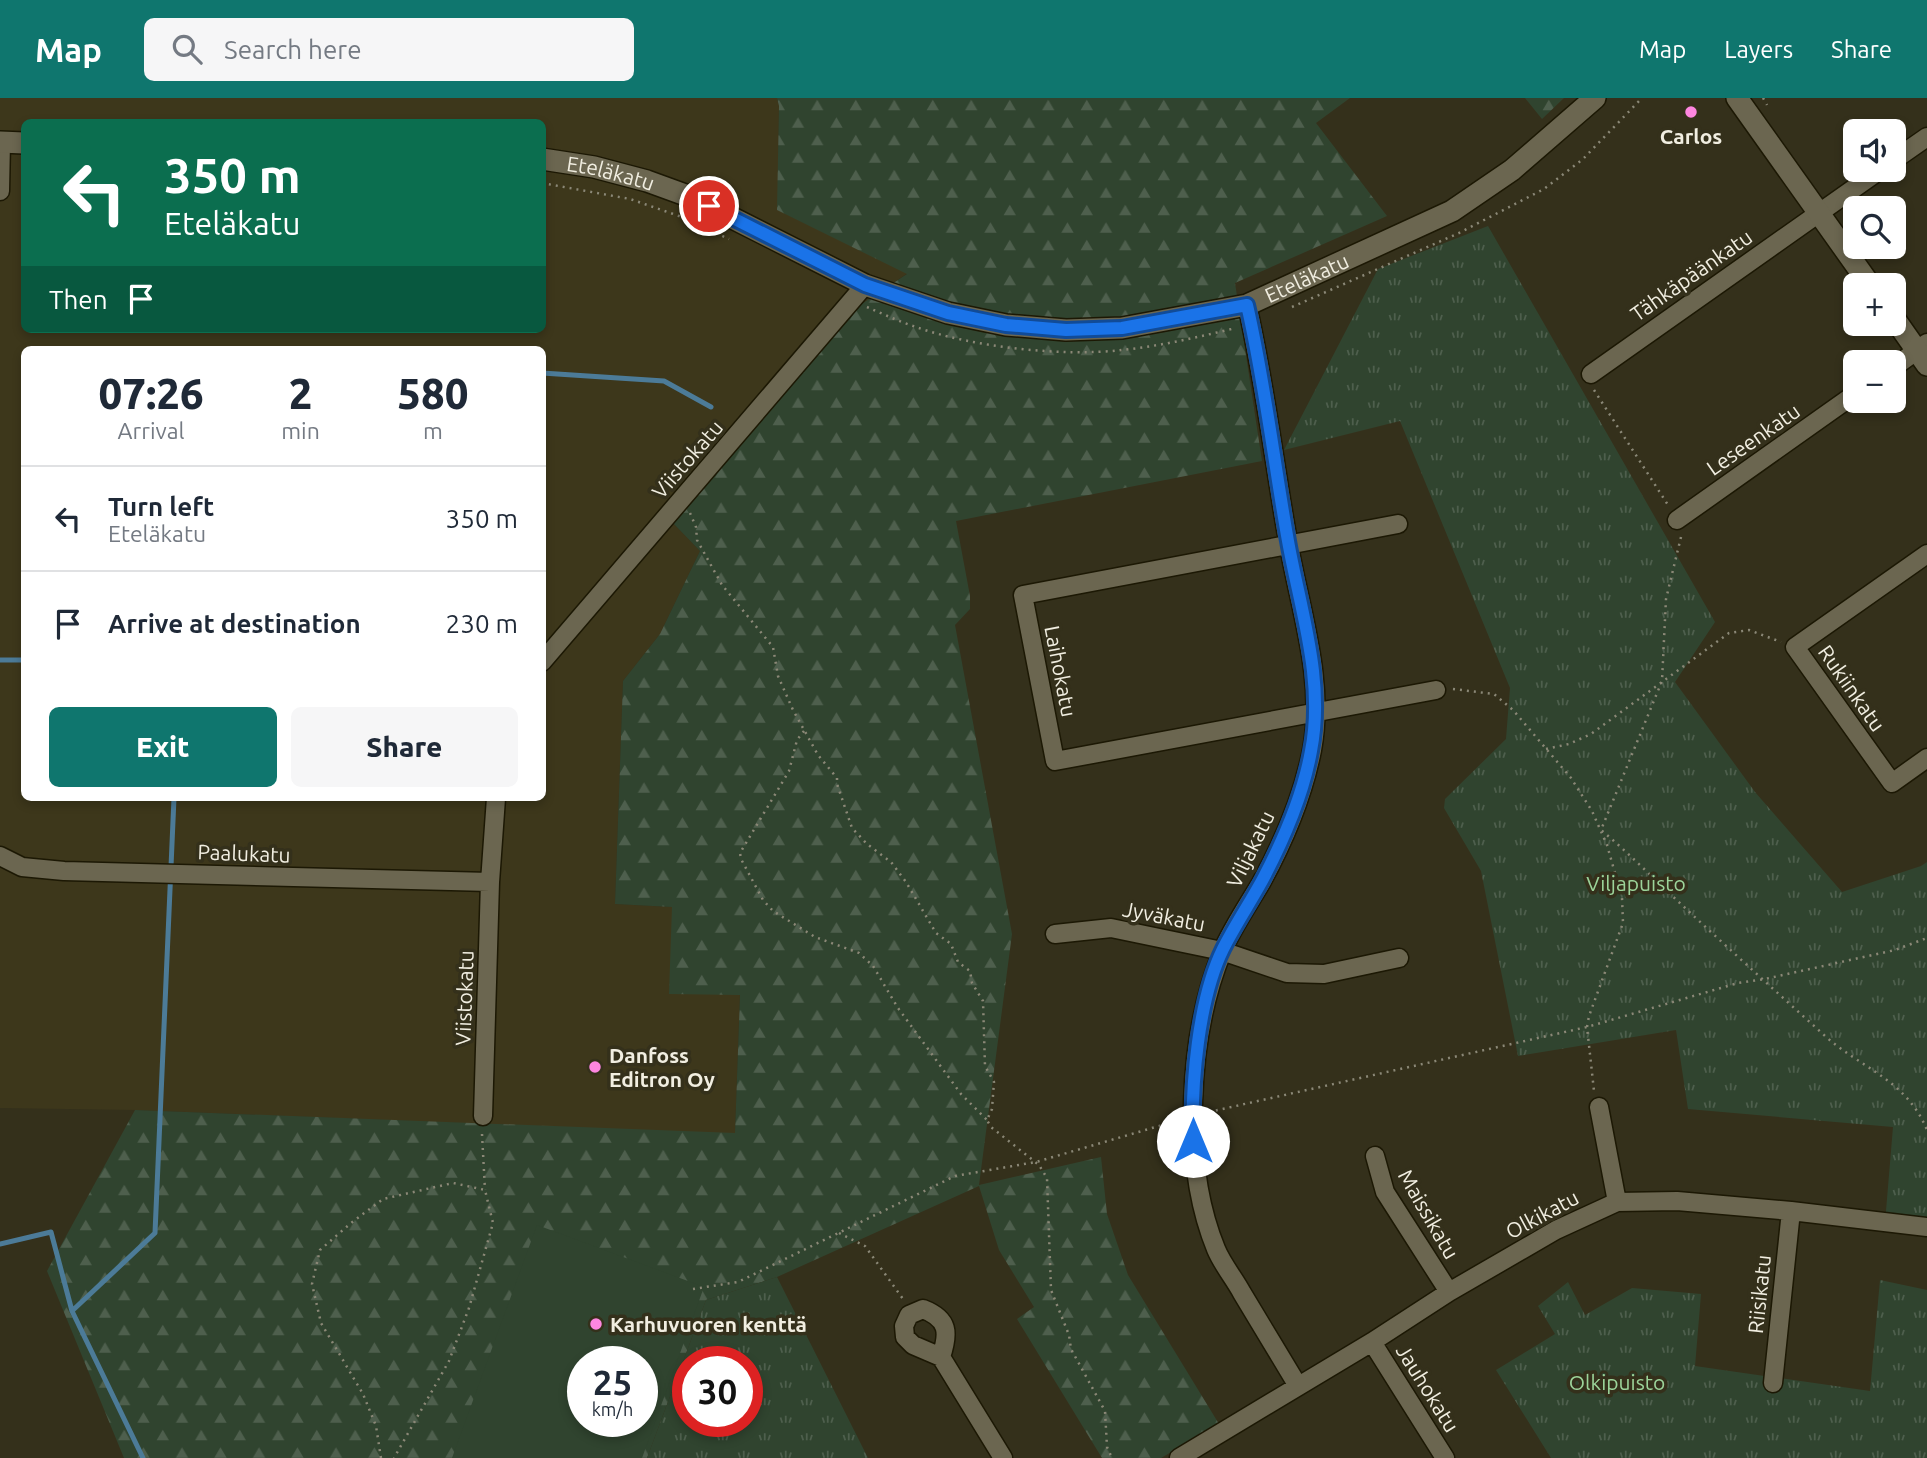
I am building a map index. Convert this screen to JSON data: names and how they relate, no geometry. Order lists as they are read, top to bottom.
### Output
{
  "streets": {
    "main road": ["Eteläkatu"],
    "street": [
      "Tähkäpäänkatu",
      "Leseenkatu",
      "Viistokatu",
      "Laihokatu",
      "Rukiinkatu",
      "Viljakatu",
      "Paalukatu",
      "Jyväkatu",
      "Maissikatu",
      "Olkikatu",
      "Riisikatu",
      "Jauhokatu"
    ]
  },
  "crossings": [
    ["Eteläkatu", "Viistokatu"],
    ["Eteläkatu", "Viljakatu"],
    ["Viistokatu", "Paalukatu"],
    ["Laihokatu", "Viljakatu"],
    ["Viljakatu", "Jyväkatu"],
    ["Viljakatu", "Olkikatu"],
    ["Maissikatu", "Olkikatu"],
    ["Olkikatu", "Riisikatu"],
    ["Olkikatu", "Jauhokatu"]
  ],
  "parks": ["Viljapuisto", "Olkipuisto"],
  "places": ["Carlos", "Danfoss Editron Oy", "Karhuvuoren kenttä"],
  "page": {
    "header": "Map",
    "search": "Search here",
    "nav": ["Map", "Layers", "Share"],
    "map_buttons": ["+", "−"],
    "turn": ["350 m", "Eteläkatu"],
    "then": "Then",
    "eta": [
      "07:26",
      "Arrival",
      "2",
      "min",
      "580",
      "m"
    ],
    "list": [
      {
        "name": "Turn left",
        "note": "Eteläkatu",
        "value": "350 m"
      },
      {
        "name": "Arrive at destination",
        "value": "230 m"
      }
    ],
    "buttons": ["Exit", "Share"],
    "speed": "25 km/h",
    "limit": "30"
  }
}
